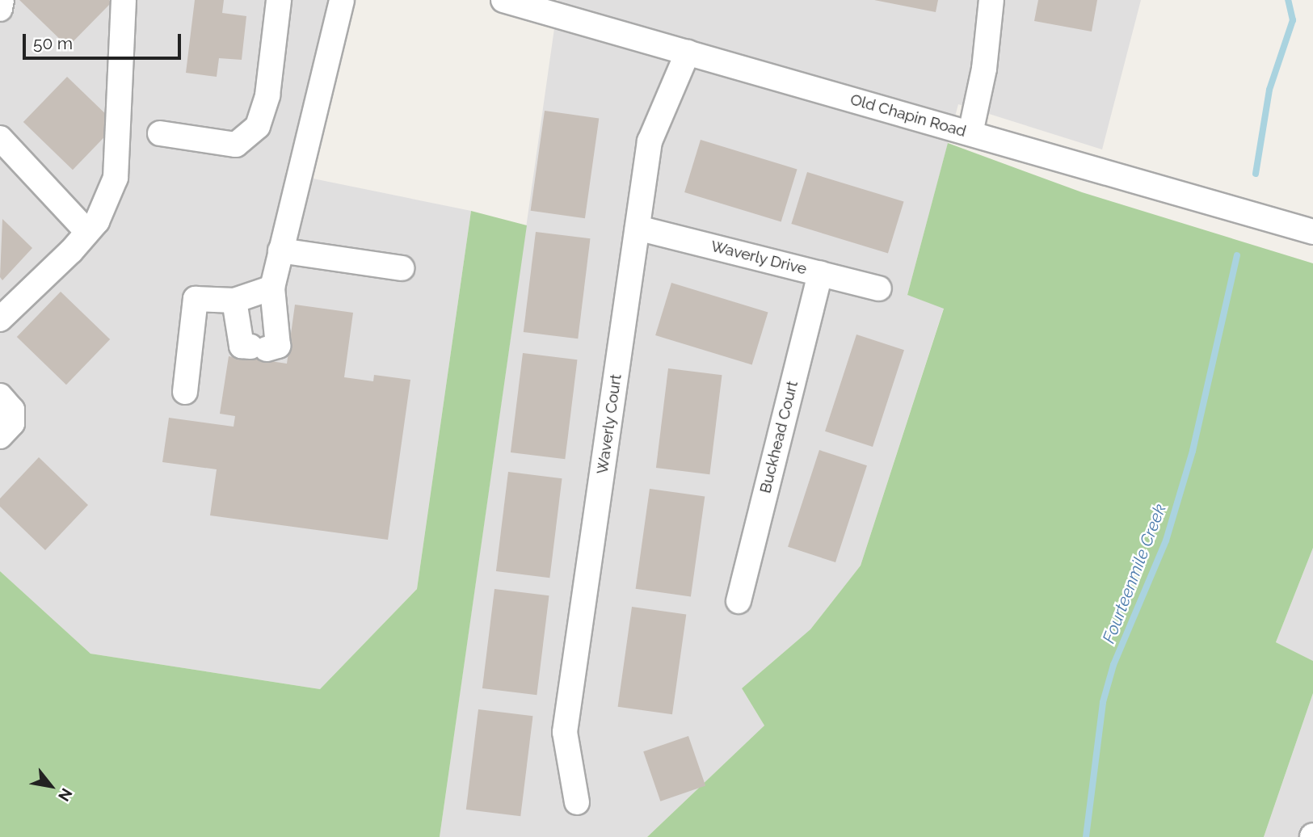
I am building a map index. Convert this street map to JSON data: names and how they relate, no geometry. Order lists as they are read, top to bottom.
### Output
{
  "streets": {
    "street": [
      "Old Chapin Road",
      "Waverly Drive",
      "Waverly Court",
      "Buckhead Court"
    ]
  },
  "crossings": [
    ["Old Chapin Road", "Waverly Court"],
    ["Waverly Drive", "Waverly Court"],
    ["Waverly Drive", "Buckhead Court"]
  ],
  "water": ["Fourteenmile Creek"],
  "scale_bar": "50 m",
  "north": "bottom right"
}
